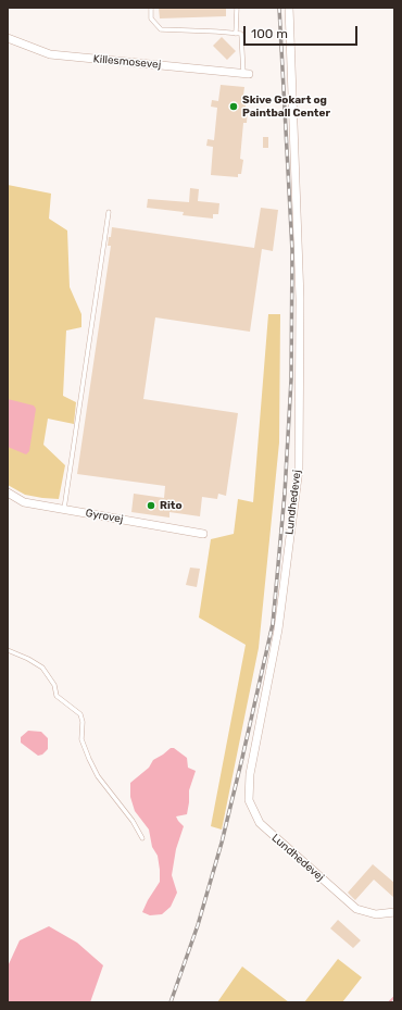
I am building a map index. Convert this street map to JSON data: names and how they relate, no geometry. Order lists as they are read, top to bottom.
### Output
{
  "streets": {
    "street": ["Killesmosevej", "Lundhedevej", "Gyrovej"]
  },
  "places": ["Skive Gokart og Paintball Center", "Rito"],
  "scale_bar": "100 m"
}
